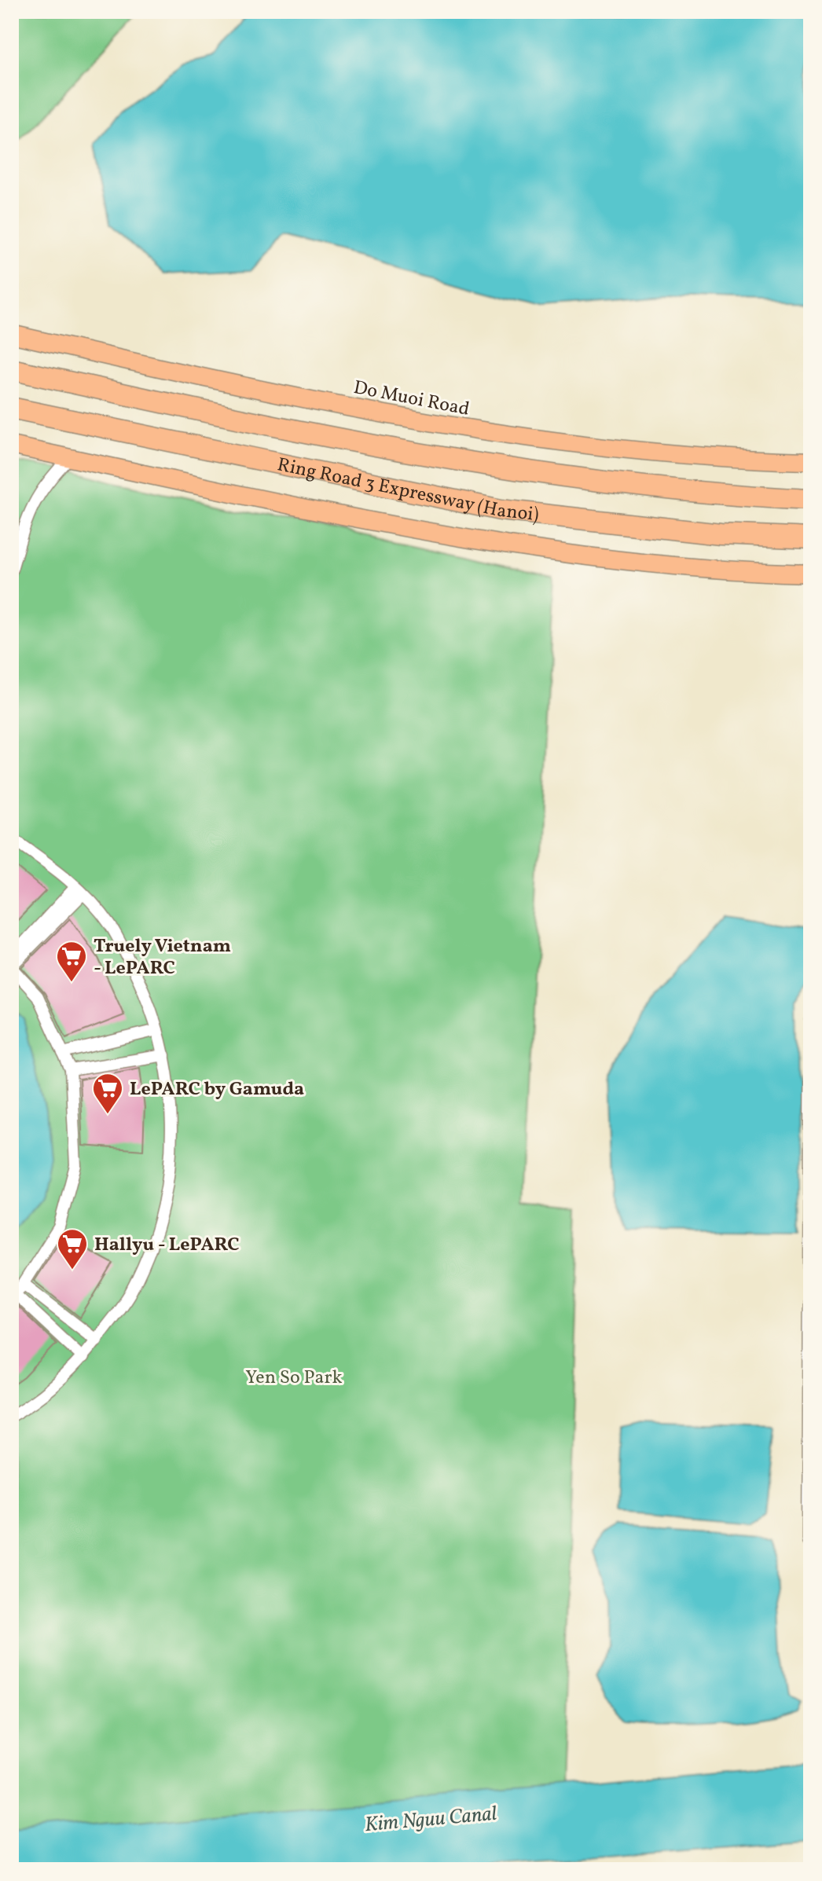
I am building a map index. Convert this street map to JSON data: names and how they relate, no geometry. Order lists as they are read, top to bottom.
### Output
{
  "streets": {
    "highway": ["Ring Road 3 Expressway (Hanoi)"],
    "main road": ["Do Muoi Road"]
  },
  "water": ["Kim Nguu Canal"],
  "parks": ["Yen So Park"],
  "places": {
    "supermarket": ["Truely Vietnam - LePARC", "LePARC by Gamuda", "Hallyu - LePARC"]
  }
}
